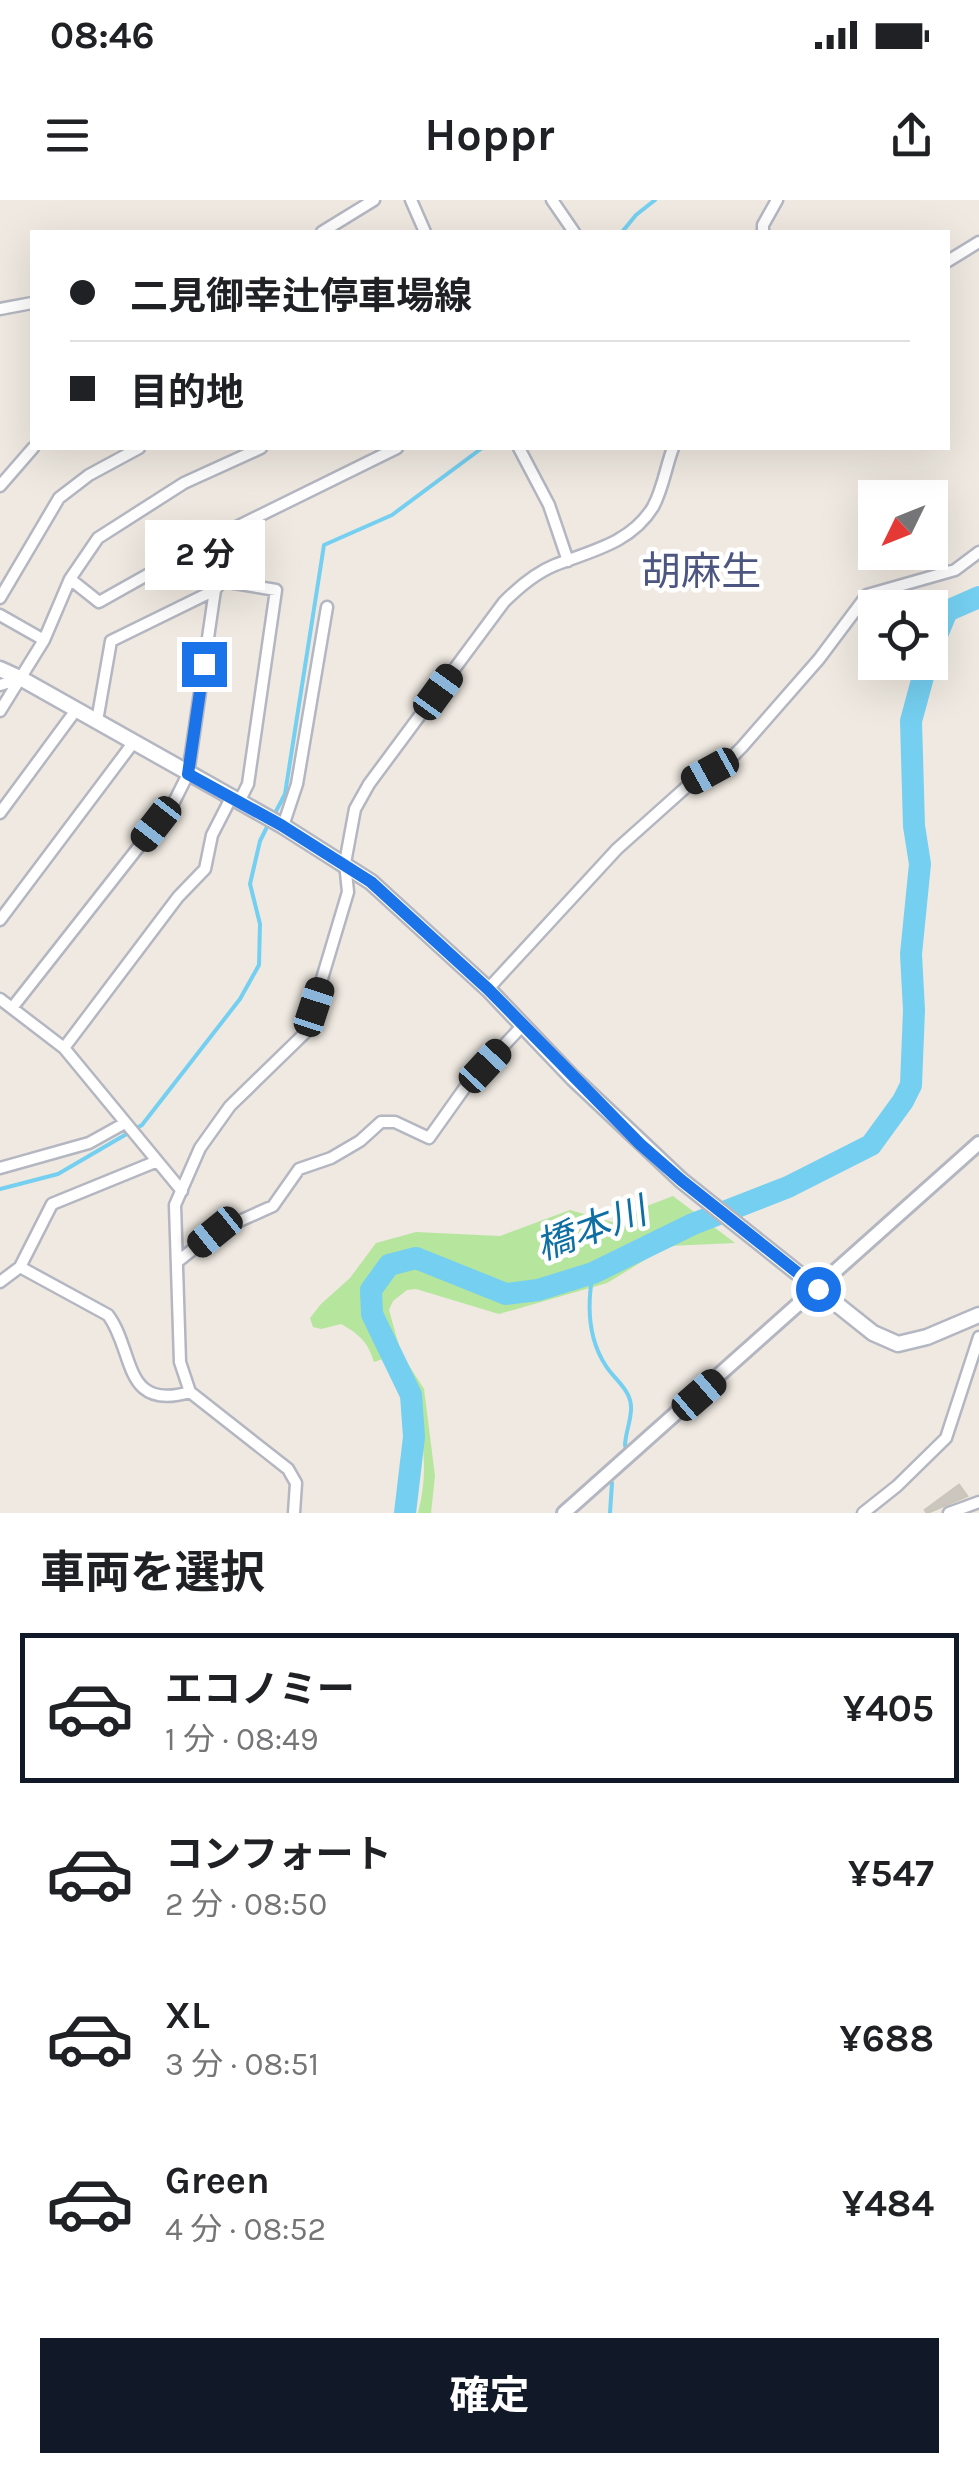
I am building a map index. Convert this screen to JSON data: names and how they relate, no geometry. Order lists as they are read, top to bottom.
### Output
{
  "districts": ["胡麻生"],
  "water": ["橋本川"],
  "north": "bottom left",
  "page": {
    "status": "08:46",
    "header": "Hoppr",
    "banner": ["二見御幸辻停車場線", "目的地"],
    "bubble": "2 分",
    "heading": "車両を選択",
    "list": [
      {
        "name": "エコノミー",
        "note": "1 分 · 08:49",
        "value": "¥405"
      },
      {
        "name": "コンフォート",
        "note": "2 分 · 08:50",
        "value": "¥547"
      },
      {
        "name": "XL",
        "note": "3 分 · 08:51",
        "value": "¥688"
      },
      {
        "name": "Green",
        "note": "4 分 · 08:52",
        "value": "¥484"
      }
    ],
    "buttons": "確定"
  }
}
